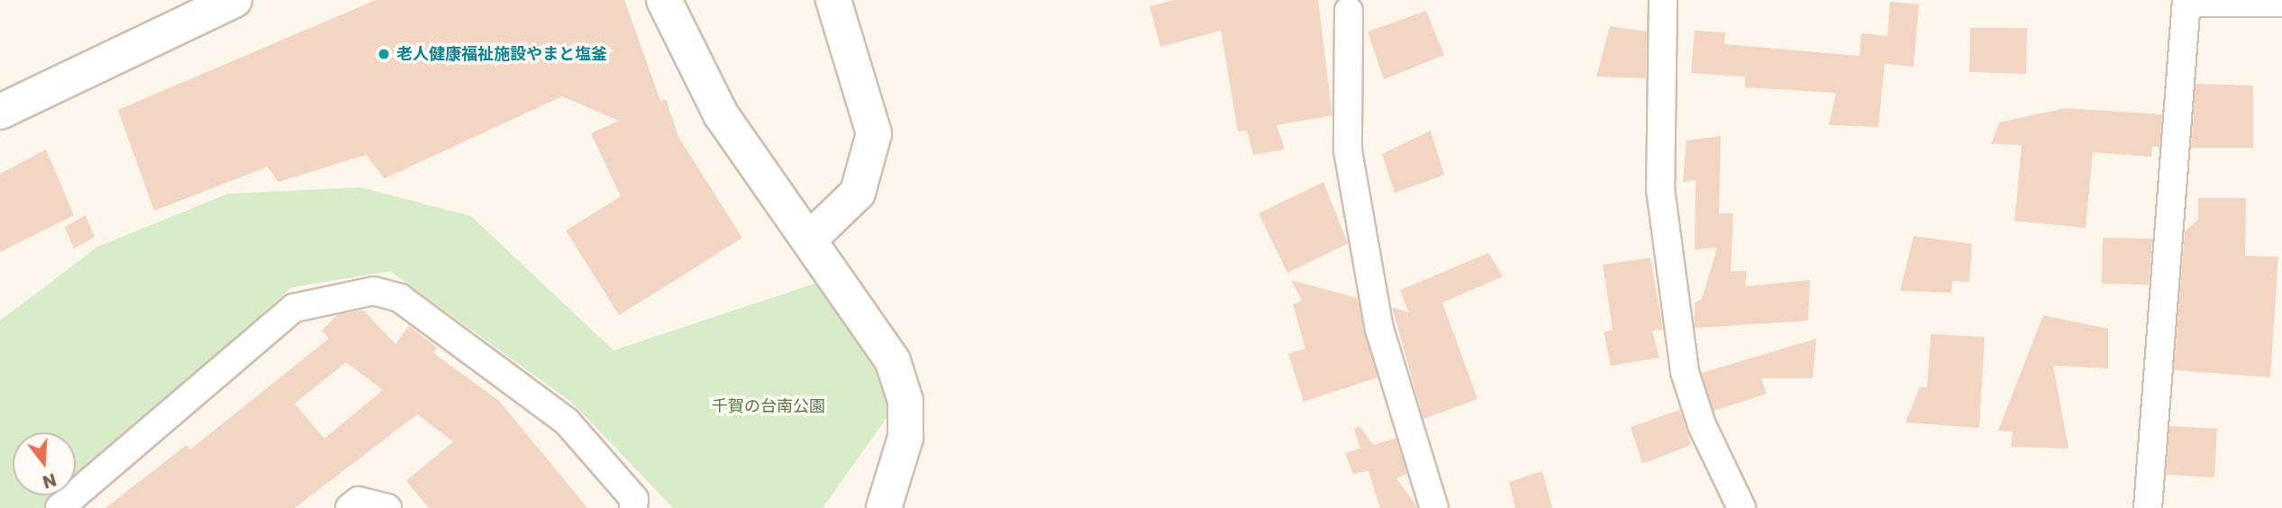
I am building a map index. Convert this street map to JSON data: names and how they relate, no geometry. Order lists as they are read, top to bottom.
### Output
{
  "parks": ["千賀の台南公園"],
  "places": ["老人健康福祉施設やまと塩釜"],
  "north": "bottom"
}
